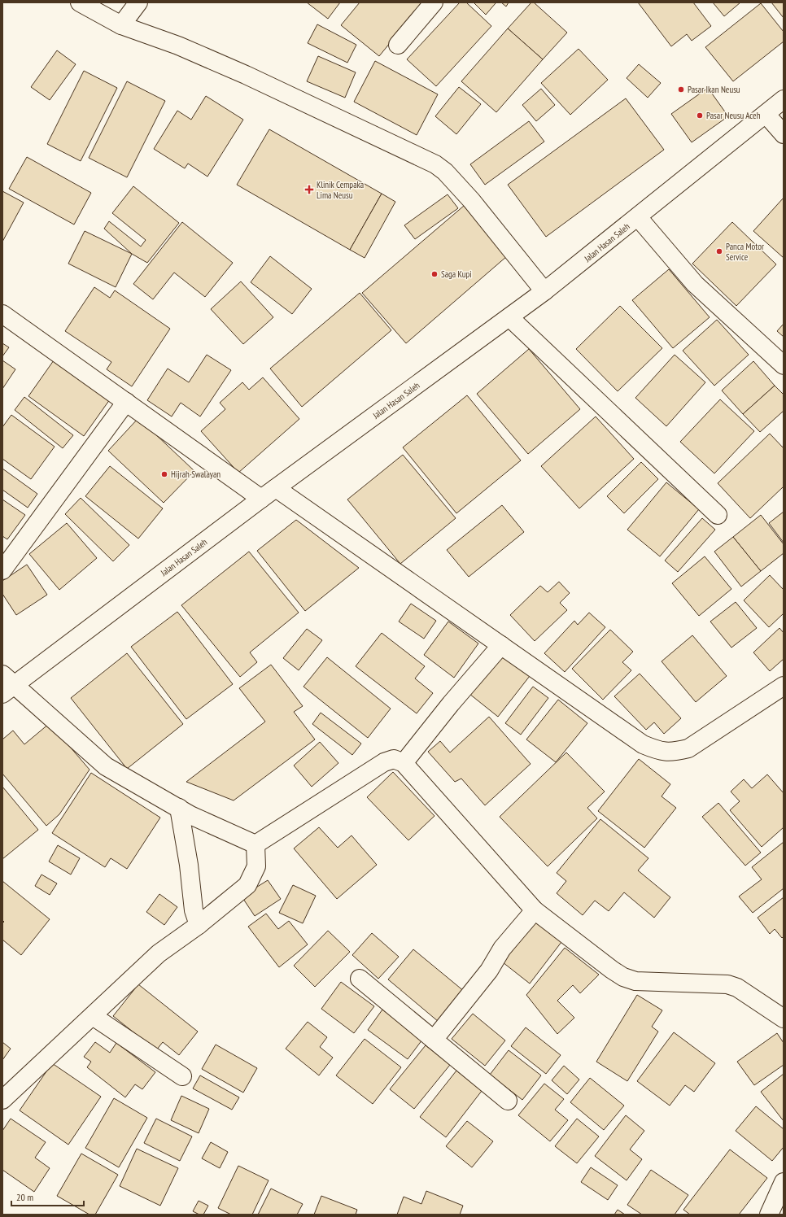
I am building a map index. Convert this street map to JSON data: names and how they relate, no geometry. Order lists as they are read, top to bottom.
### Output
{
  "streets": {
    "street": ["Jalan Hasan Saleh"]
  },
  "places": {
    "other": [
      "Pasar Ikan Neusu",
      "Pasar Neusu Aceh",
      "Panca Motor Service",
      "Saga Kupi",
      "Hijrah Swalayan"
    ],
    "health": ["Klinik Cempaka Lima Neusu"]
  },
  "scale_bar": "20 m"
}
